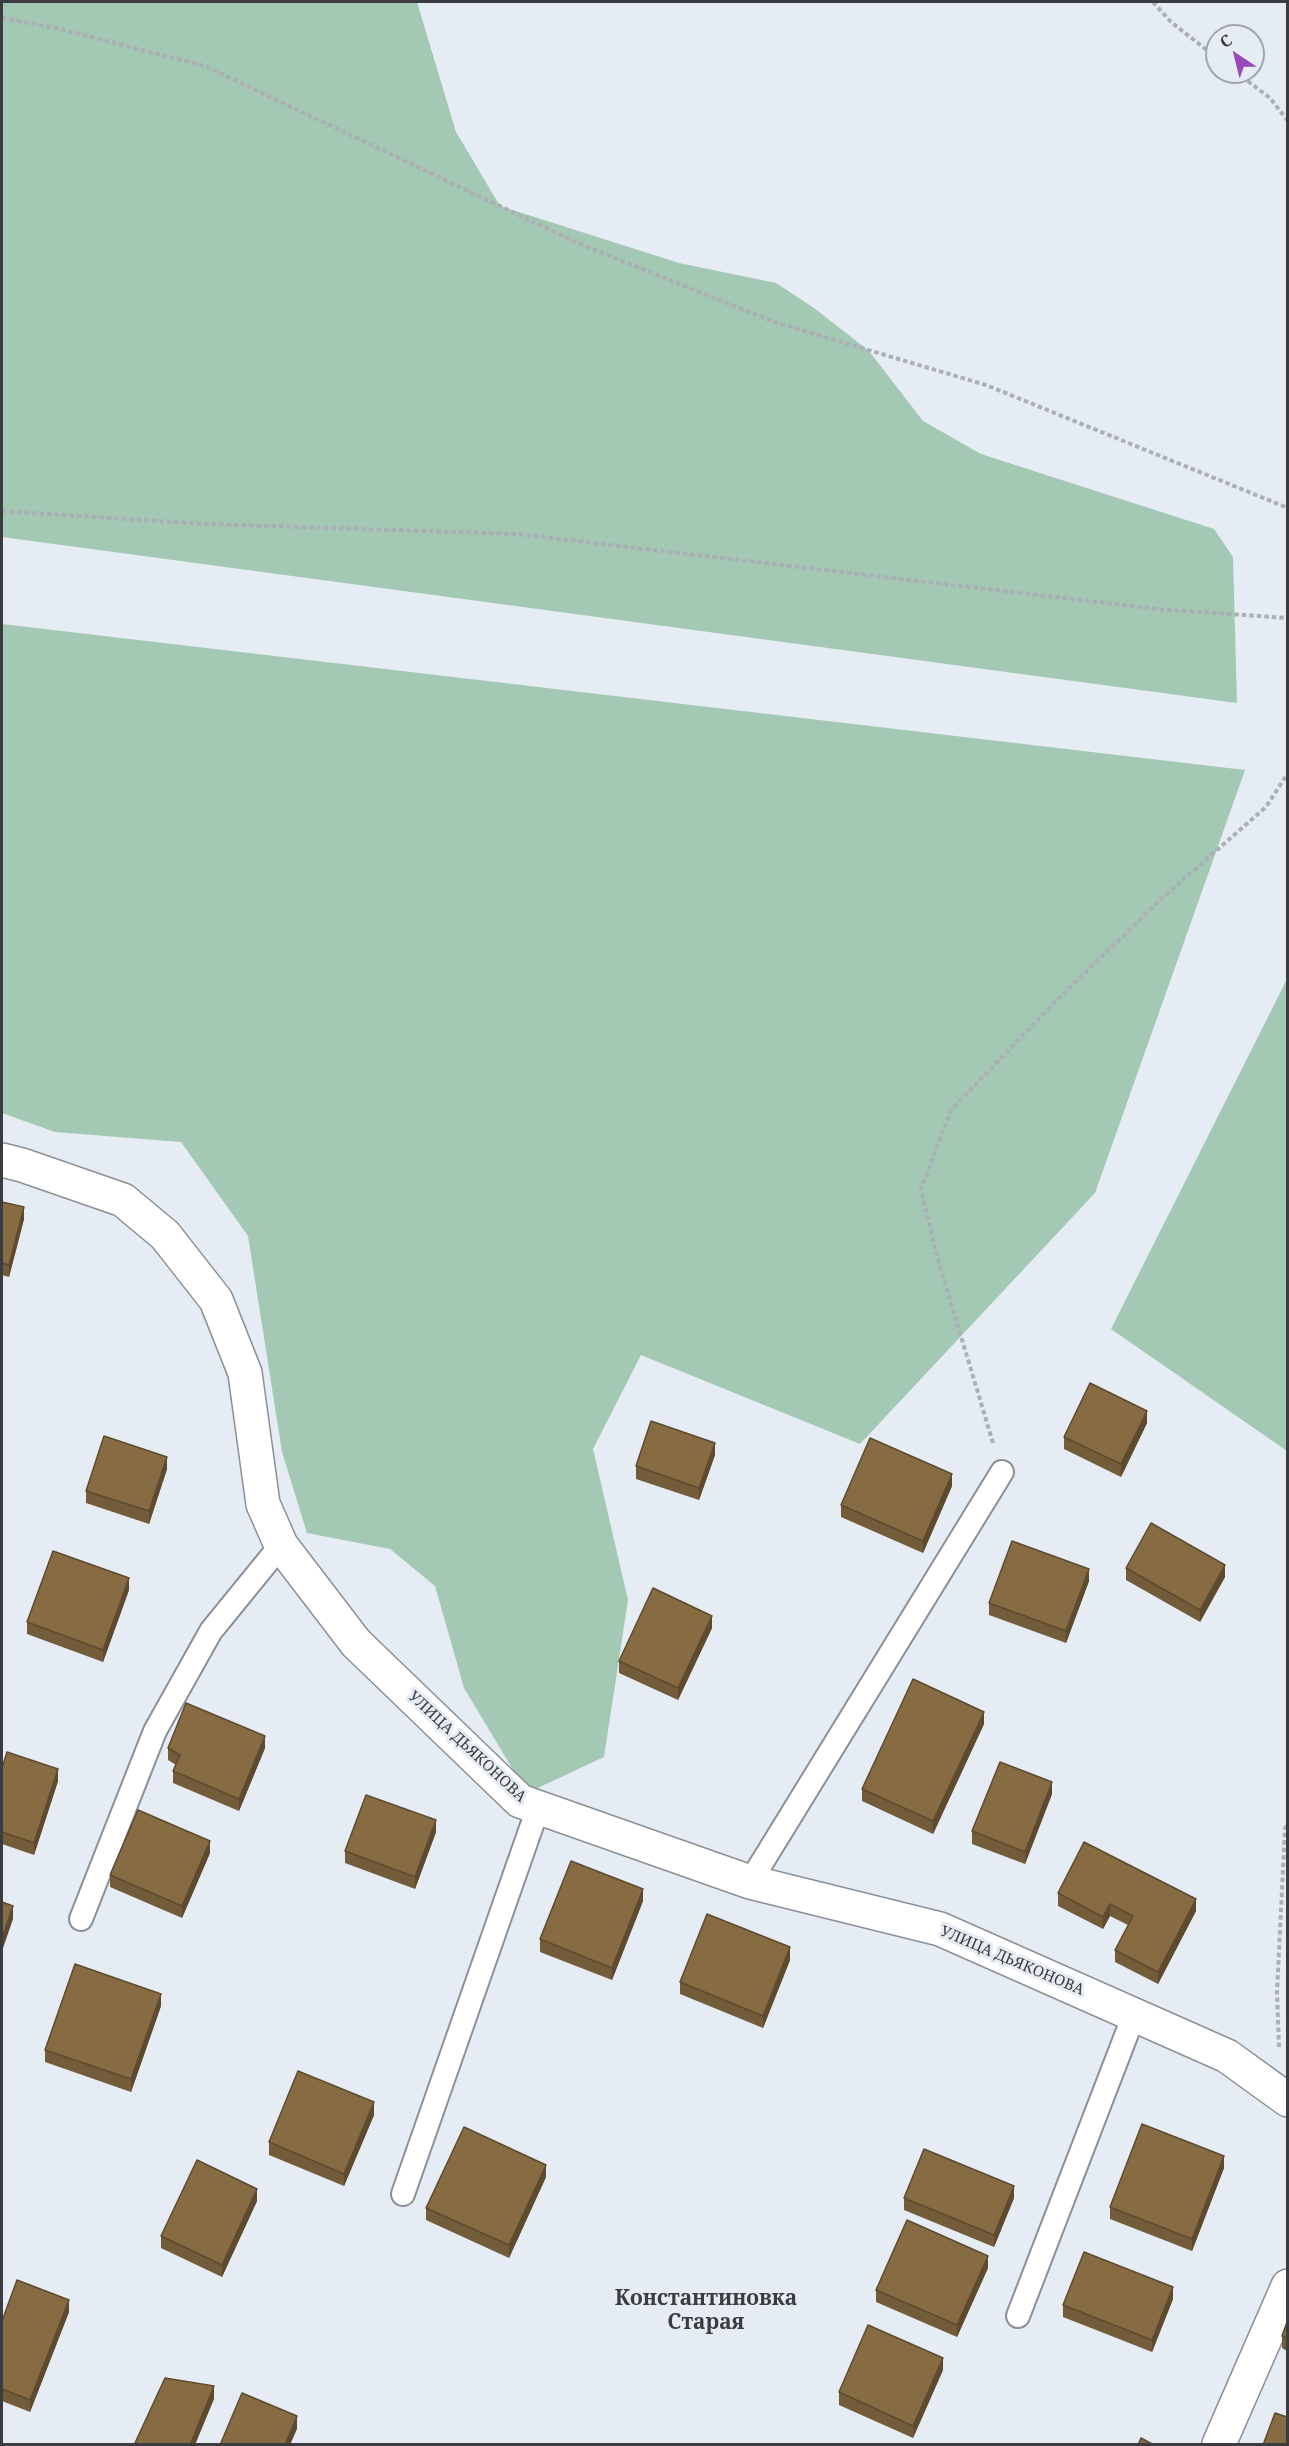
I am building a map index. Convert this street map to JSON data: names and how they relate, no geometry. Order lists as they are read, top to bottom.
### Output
{
  "streets": {
    "street": ["УЛИЦА ДЬЯКОНОВА"]
  },
  "districts": ["Константиновка Старая"],
  "north": "top left"
}
